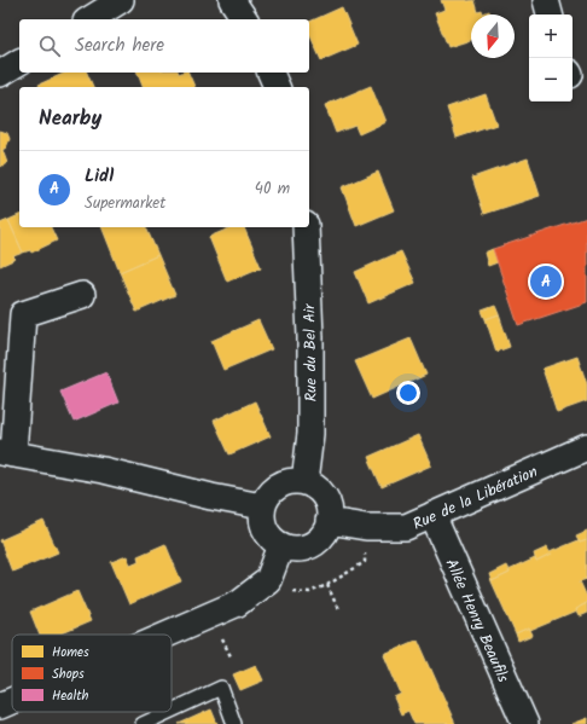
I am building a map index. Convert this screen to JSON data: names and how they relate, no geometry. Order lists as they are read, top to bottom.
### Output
{
  "streets": {
    "street": ["Rue du Bel Air", "Rue de la Libération", "Allée Henry Beaufils"]
  },
  "crossings": [
    ["Rue du Bel Air", "Rue de la Libération"],
    ["Rue de la Libération", "Allée Henry Beaufils"]
  ],
  "legend": ["Homes", "Shops", "Health"],
  "north": "bottom",
  "page": {
    "map_buttons": ["+", "−"],
    "search": "Search here",
    "heading": "Nearby",
    "list": [
      {
        "mark": "A",
        "name": "Lidl",
        "note": "Supermarket",
        "value": "40 m"
      }
    ],
    "pins": "A"
  }
}
